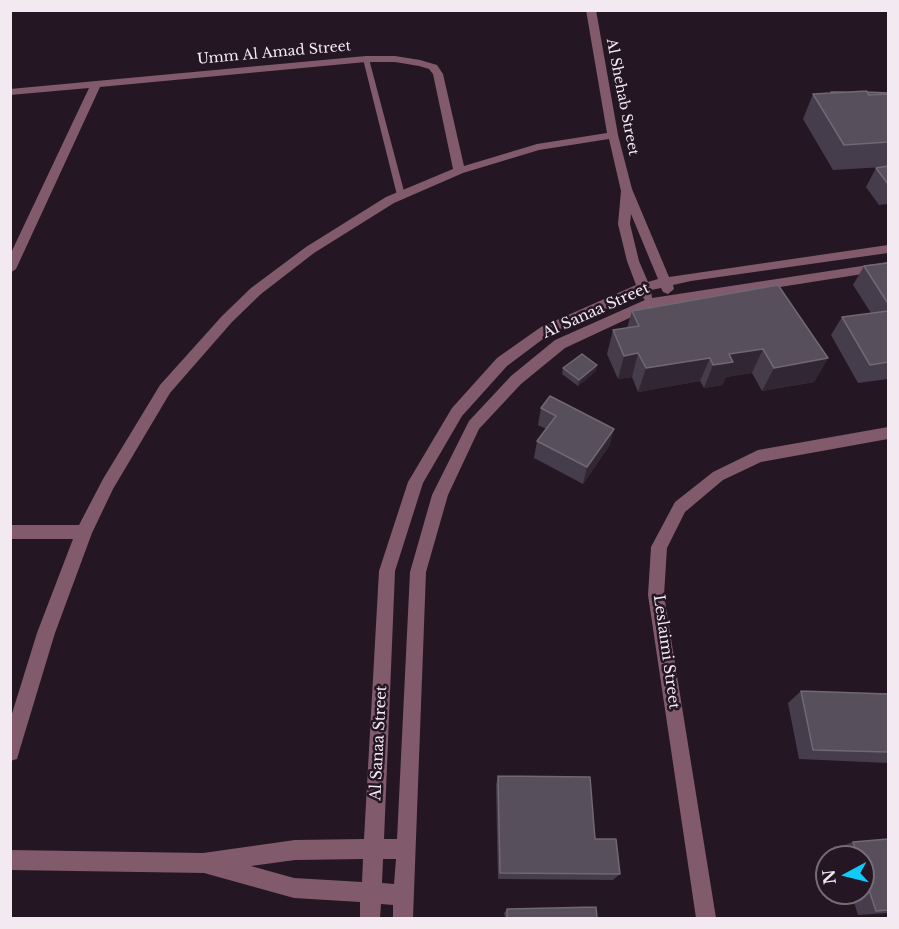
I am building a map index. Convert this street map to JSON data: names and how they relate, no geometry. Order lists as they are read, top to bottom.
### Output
{
  "streets": {
    "street": [
      "Umm Al Amad Street",
      "Al Shehab Street",
      "Al Sanaa Street",
      "Leslaimi Street"
    ]
  },
  "crossings": [
    ["Al Shehab Street", "Al Sanaa Street"]
  ],
  "north": "left"
}
